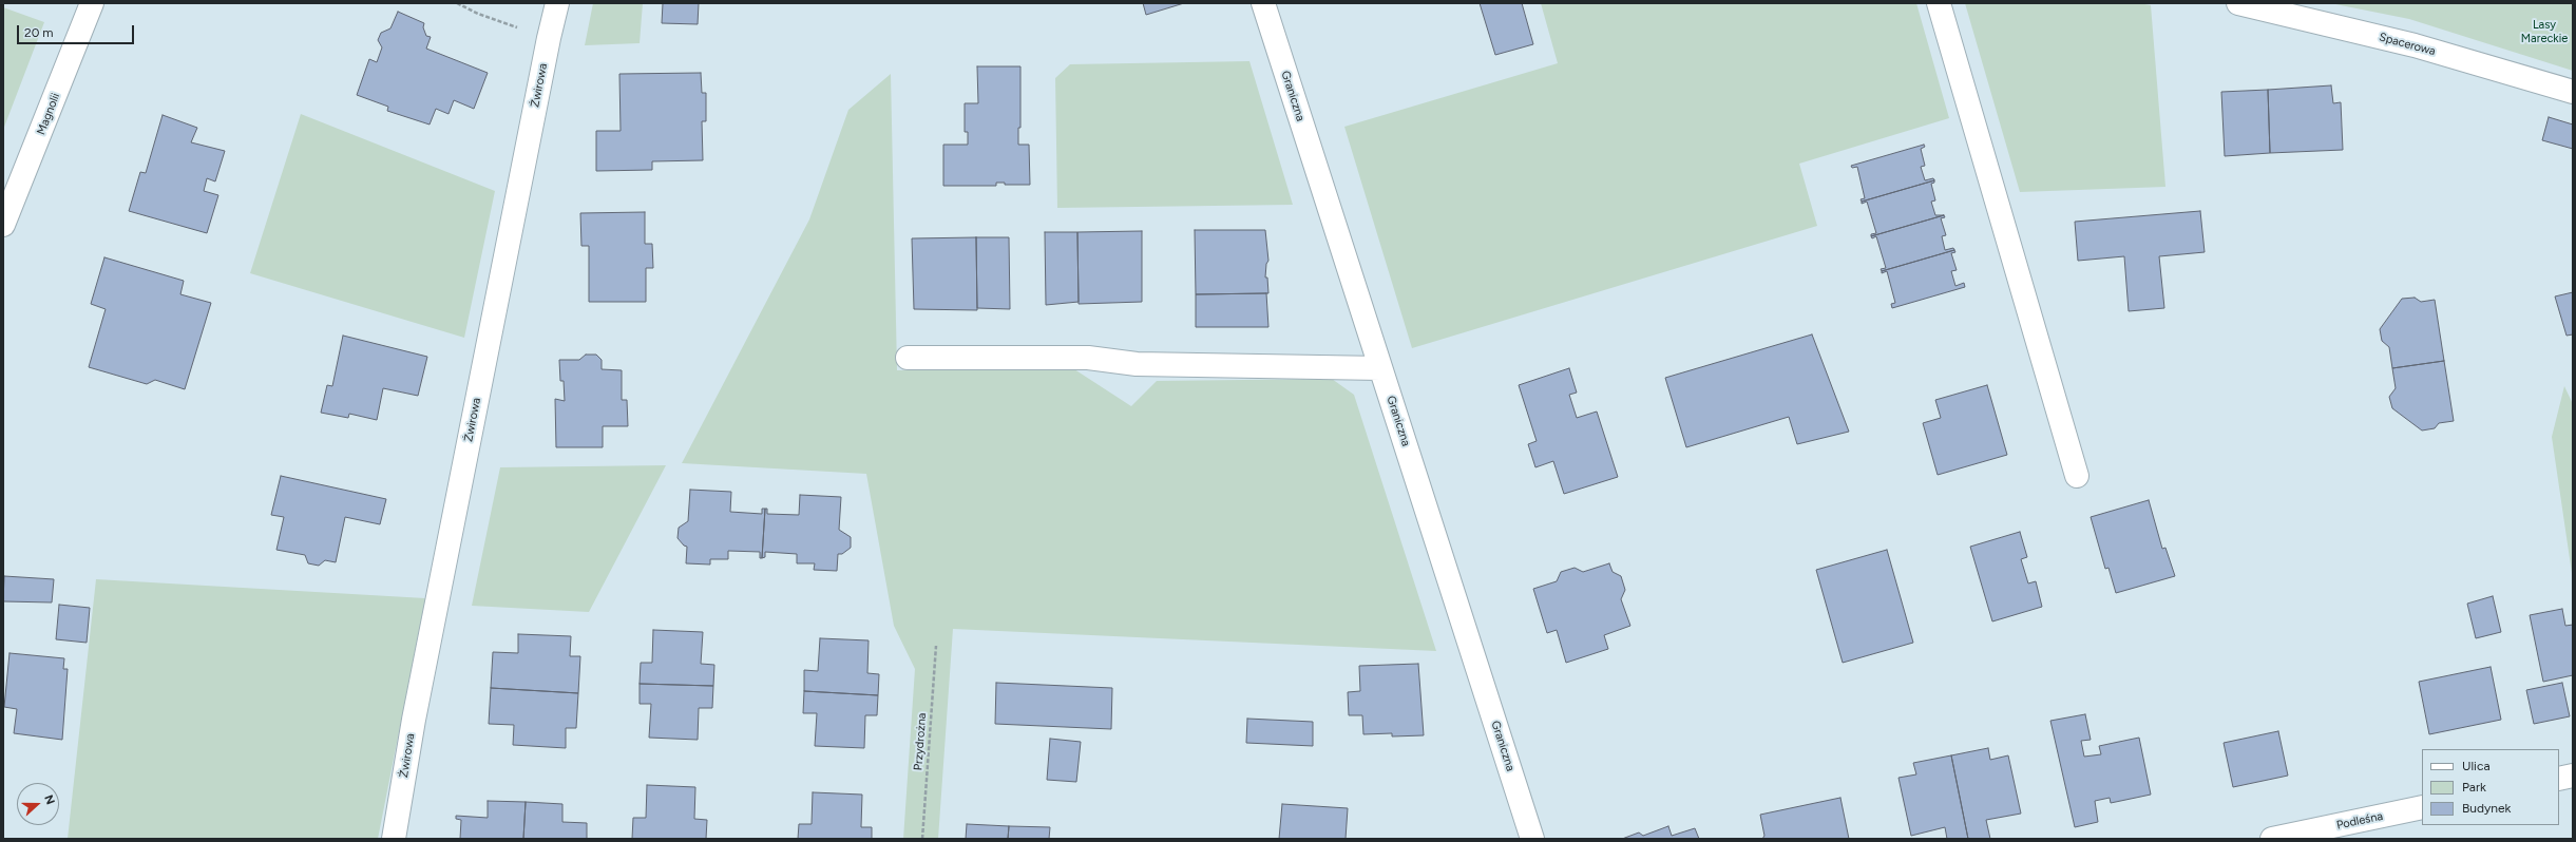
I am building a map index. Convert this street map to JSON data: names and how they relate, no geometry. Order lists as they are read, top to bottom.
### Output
{
  "streets": {
    "street": [
      "Spacerowa",
      "Żwirowa",
      "Graniczna",
      "Magnolii",
      "Podleśna"
    ],
    "path": ["Przydrożna"]
  },
  "parks": ["Lasy Mareckie"],
  "legend": ["Ulica", "Park", "Budynek"],
  "scale_bar": "20 m",
  "north": "right"
}
